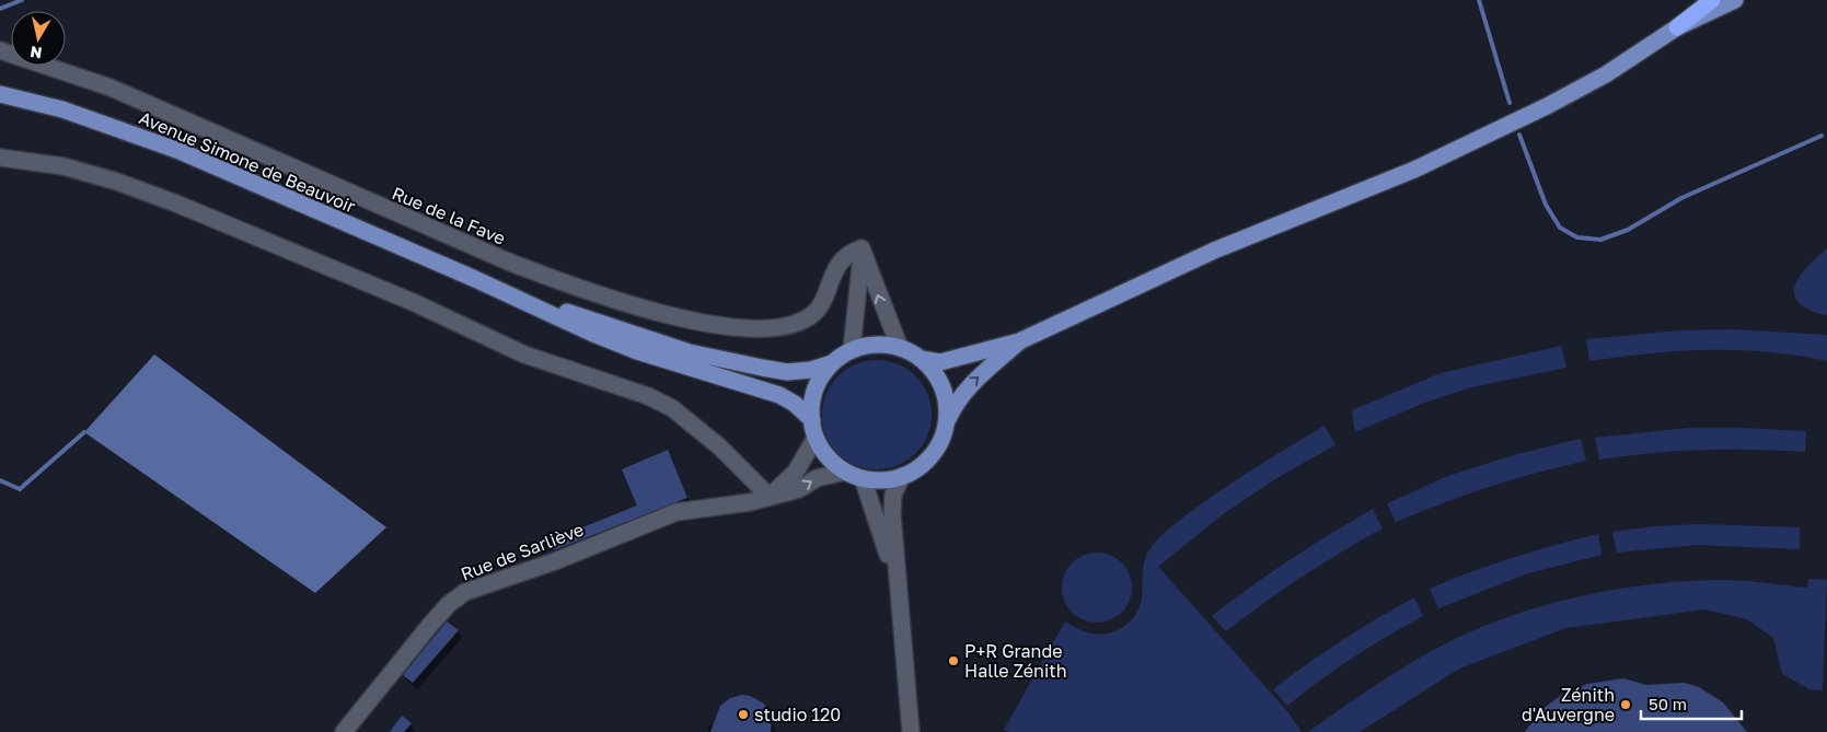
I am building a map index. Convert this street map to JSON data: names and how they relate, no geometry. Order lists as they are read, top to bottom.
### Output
{
  "streets": {
    "main road": ["Avenue Simone de Beauvoir"],
    "street": ["Rue de la Fave", "Rue de Sarliève"]
  },
  "places": ["P+R Grande Halle Zénith", "Zénith d'Auvergne", "studio 120"],
  "scale_bar": "50 m",
  "north": "bottom"
}
